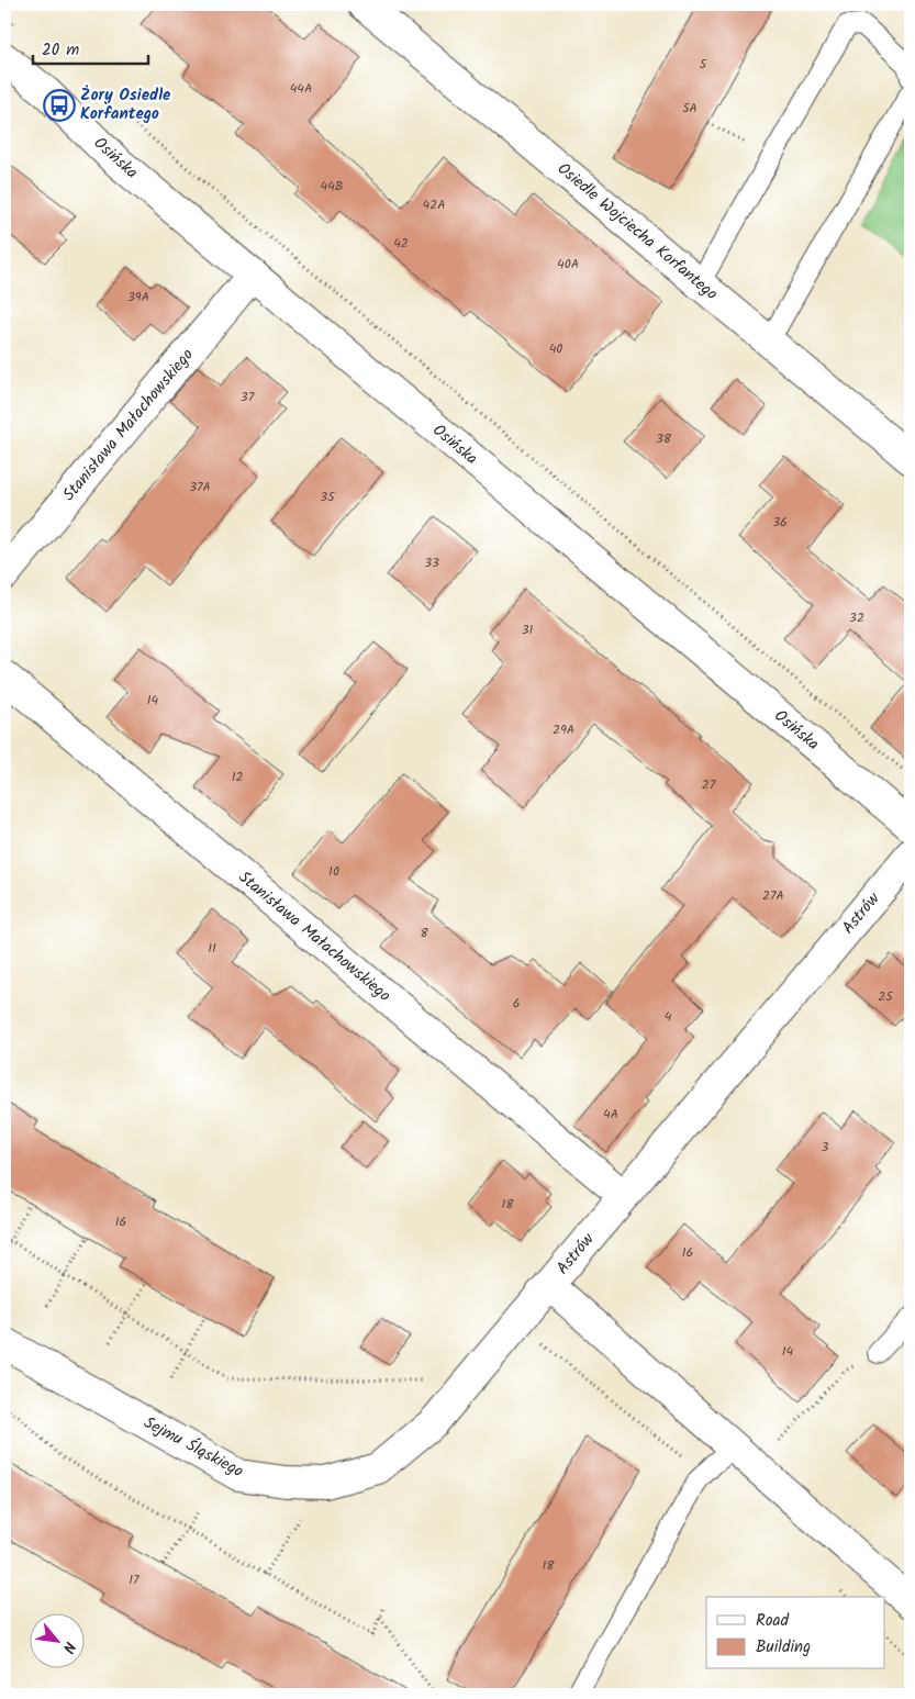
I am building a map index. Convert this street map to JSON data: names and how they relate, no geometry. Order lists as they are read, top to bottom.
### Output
{
  "streets": {
    "street": [
      "Osińska",
      "Osiedle Wojciecha Korfantego",
      "Stanisława Małachowskiego",
      "Astrów",
      "Sejmu Śląskiego"
    ]
  },
  "crossings": [
    ["Osińska", "Stanisława Małachowskiego"],
    ["Stanisława Małachowskiego", "Astrów"],
    ["Astrów", "Sejmu Śląskiego"]
  ],
  "places": {
    "bus stop": ["Żory Osiedle Korfantego"]
  },
  "house_numbers": [
    "5",
    "44A",
    "5A",
    "44B",
    "42A",
    "42",
    "40A",
    "39A",
    "40",
    "37",
    "38",
    "37A",
    "35",
    "36",
    "33",
    "32",
    "31",
    "14",
    "29A",
    "12",
    "27",
    "10",
    "27A",
    "8",
    "11",
    "25",
    "6",
    "4",
    "4A",
    "3",
    "18",
    "16",
    "16",
    "14",
    "18",
    "17"
  ],
  "legend": ["Road", "Building"],
  "scale_bar": "20 m",
  "north": "bottom right"
}
